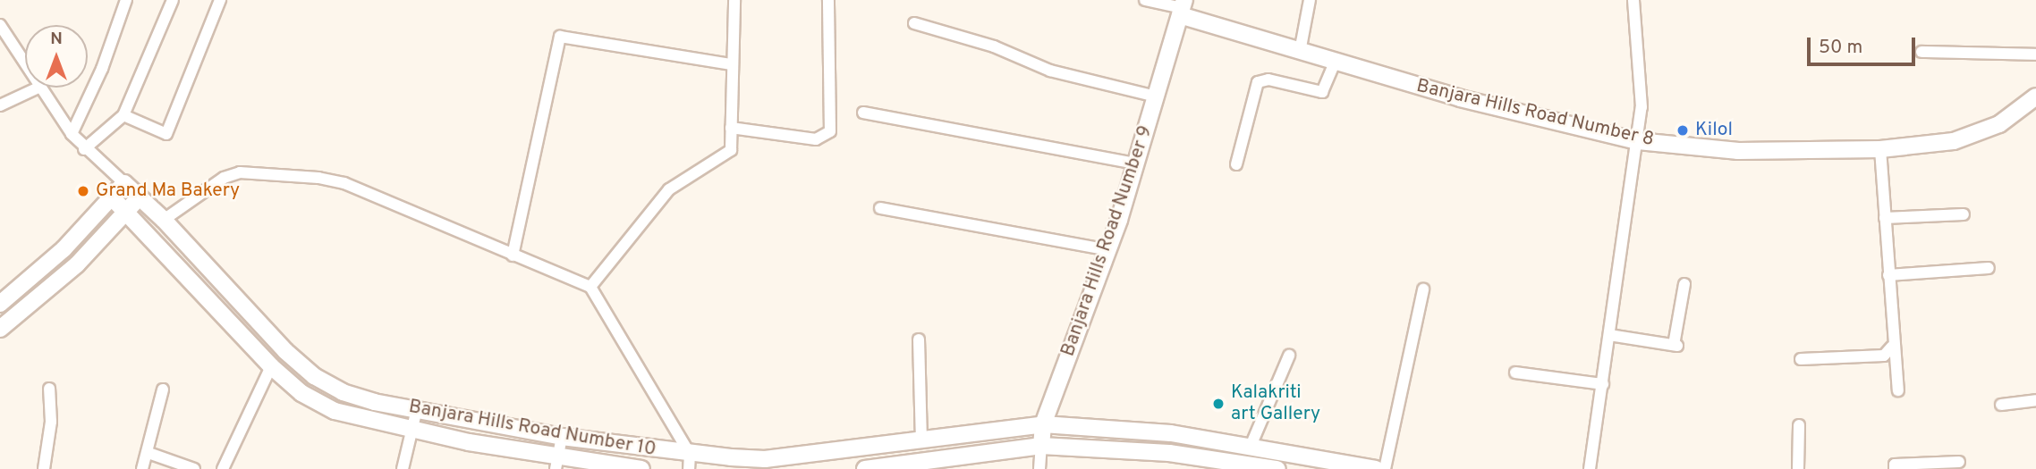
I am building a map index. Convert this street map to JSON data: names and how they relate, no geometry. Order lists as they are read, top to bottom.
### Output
{
  "streets": {
    "main road": ["Banjara Hills Road Number 8", "Banjara Hills Road Number 9", "Banjara Hills Road Number 10"]
  },
  "crossings": [
    ["Banjara Hills Road Number 8", "Banjara Hills Road Number 9"],
    ["Banjara Hills Road Number 9", "Banjara Hills Road Number 10"]
  ],
  "places": ["Kilol", "Grand Ma Bakery", "Kalakriti art Gallery"],
  "scale_bar": "50 m",
  "north": "top"
}
